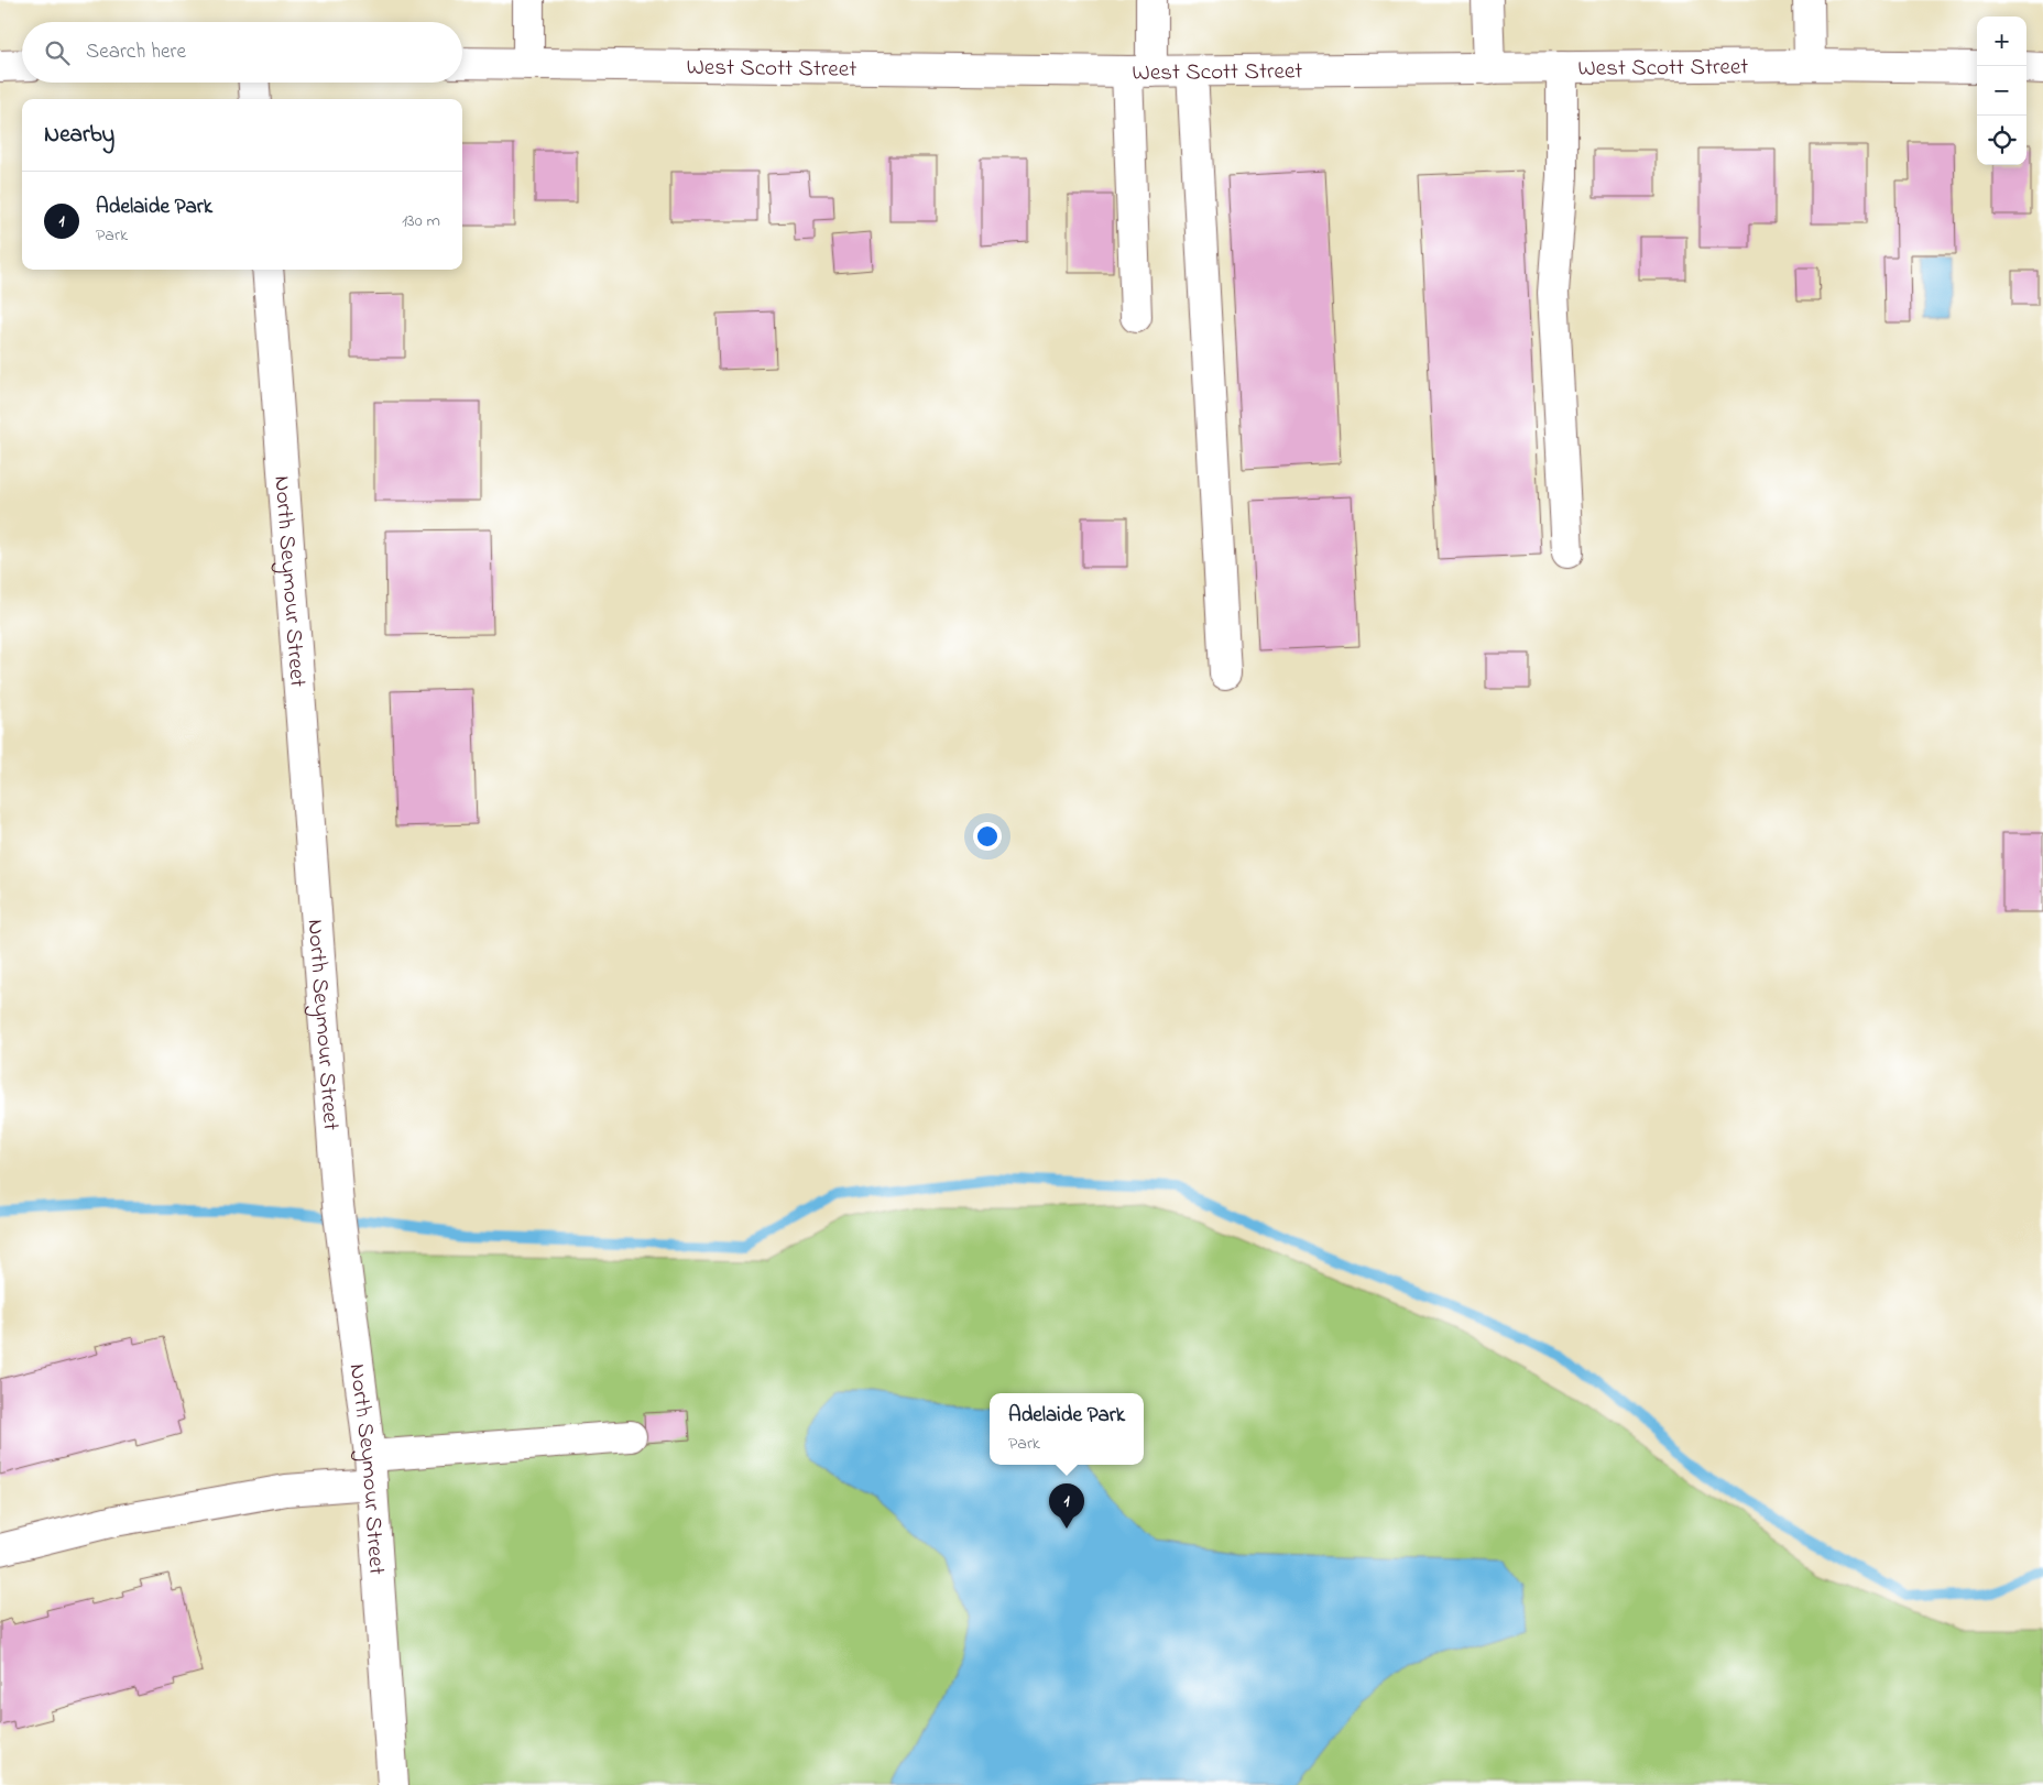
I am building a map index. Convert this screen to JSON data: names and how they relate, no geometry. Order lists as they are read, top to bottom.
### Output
{
  "streets": {
    "street": ["West Scott Street", "North Seymour Street"]
  },
  "page": {
    "map_buttons": ["+", "−"],
    "search": "Search here",
    "heading": "Nearby",
    "list": [
      {
        "mark": "1",
        "name": "Adelaide Park",
        "note": "Park",
        "value": "130 m"
      }
    ],
    "popup": ["Adelaide Park", "Park"],
    "pins": "1"
  }
}
